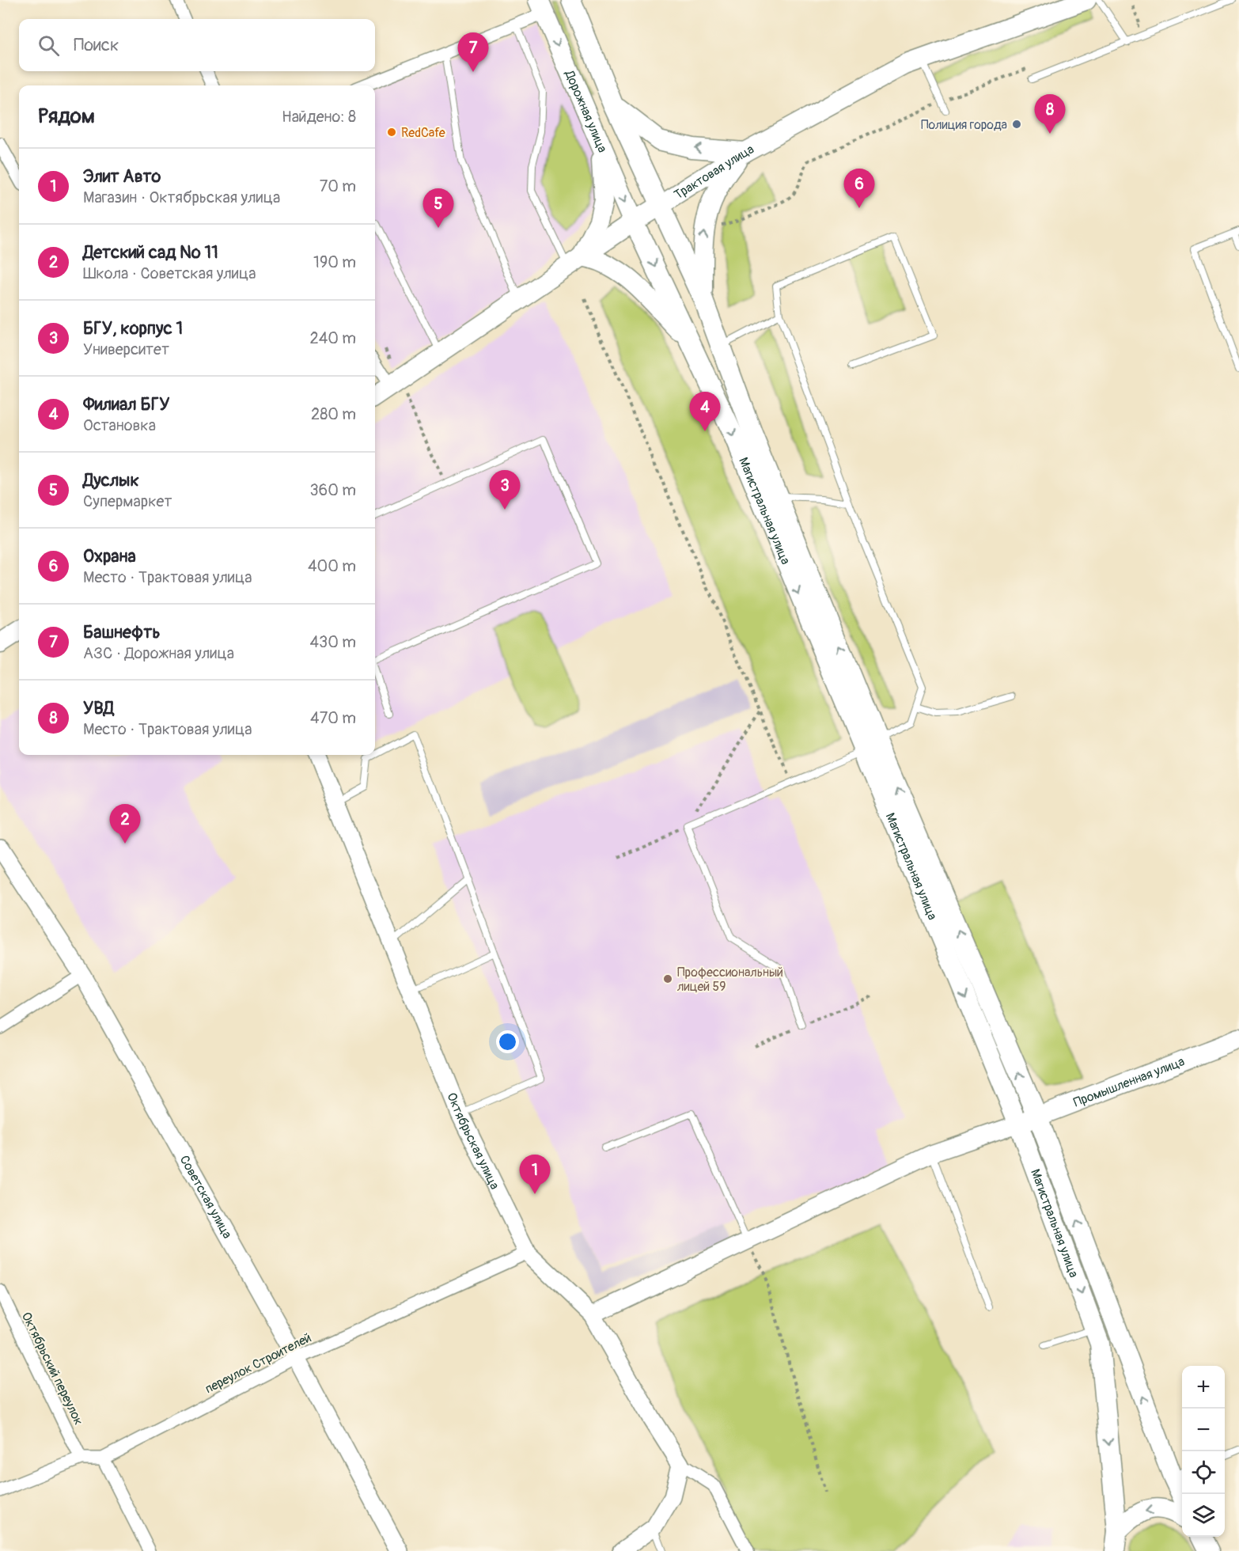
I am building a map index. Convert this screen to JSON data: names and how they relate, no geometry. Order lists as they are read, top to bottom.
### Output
{
  "streets": {
    "main road": [
      "Дорожная улица",
      "Трактовая улица",
      "Магистральная улица",
      "Промышленная улица"
    ],
    "street": [
      "Октябрьская улица",
      "Советская улица",
      "переулок Строителей",
      "Октябрьский переулок"
    ]
  },
  "crossings": [
    ["Дорожная улица", "Трактовая улица"],
    ["Дорожная улица", "Магистральная улица"],
    ["Трактовая улица", "Магистральная улица"],
    ["Магистральная улица", "Промышленная улица"],
    ["Октябрьская улица", "переулок Строителей"],
    ["Советская улица", "переулок Строителей"],
    ["переулок Строителей", "Октябрьский переулок"]
  ],
  "places": ["Полиция города", "RedCafe", "Профессиональный лицей 59"],
  "page": {
    "search": "Поиск",
    "pins": [
      "7",
      "8",
      "6",
      "5",
      "4",
      "3",
      "2",
      "1"
    ],
    "heading": ["Рядом", "Найдено: 8"],
    "list": [
      {
        "mark": "1",
        "name": "Элит Авто",
        "note": "Магазин · Октябрьская улица",
        "value": "70 m"
      },
      {
        "mark": "2",
        "name": "Детский сад № 11",
        "note": "Школа · Советская улица",
        "value": "190 m"
      },
      {
        "mark": "3",
        "name": "БГУ, корпус 1",
        "note": "Университет",
        "value": "240 m"
      },
      {
        "mark": "4",
        "name": "Филиал БГУ",
        "note": "Остановка",
        "value": "280 m"
      },
      {
        "mark": "5",
        "name": "Дуслык",
        "note": "Супермаркет",
        "value": "360 m"
      },
      {
        "mark": "6",
        "name": "Охрана",
        "note": "Место · Трактовая улица",
        "value": "400 m"
      },
      {
        "mark": "7",
        "name": "Башнефть",
        "note": "АЗС · Дорожная улица",
        "value": "430 m"
      },
      {
        "mark": "8",
        "name": "УВД",
        "note": "Место · Трактовая улица",
        "value": "470 m"
      }
    ],
    "map_buttons": ["+", "−"]
  }
}
